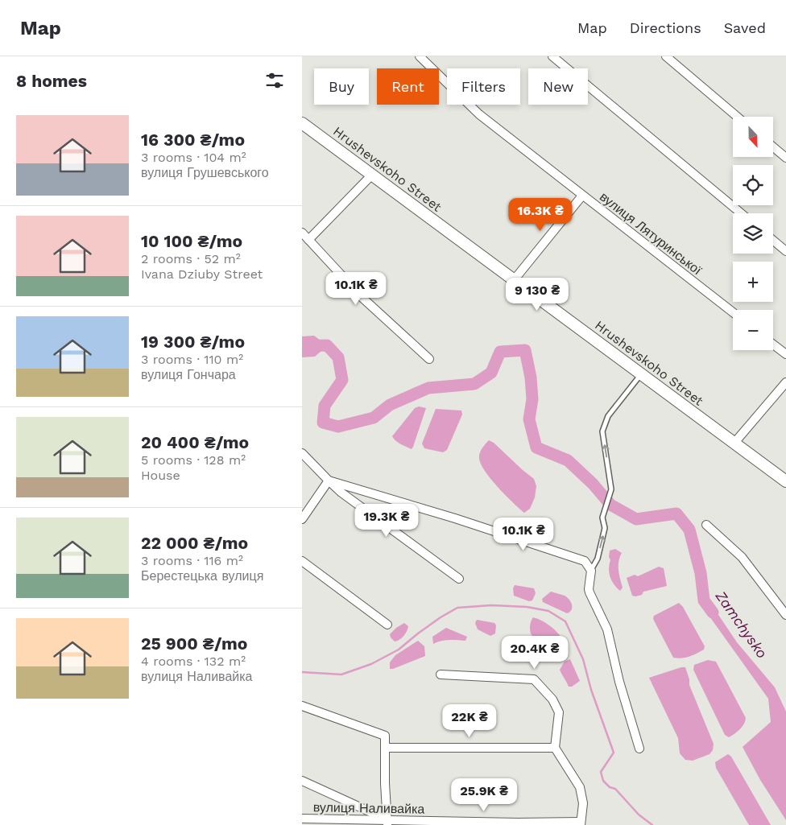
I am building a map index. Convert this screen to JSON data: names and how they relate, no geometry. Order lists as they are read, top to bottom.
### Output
{
  "streets": {
    "street": ["Hrushevskoho Street", "вулиця Лятуринської", "вулиця Наливайка"]
  },
  "water": ["Zamchysko"],
  "north": "bottom",
  "page": {
    "header": "Map",
    "nav": ["Map", "Directions", "Saved"],
    "heading": "8 homes",
    "chip": [
      "Buy",
      "Rent",
      "Filters",
      "New"
    ],
    "list": [
      {
        "name": "16 300 ₴/mo",
        "note": "3 rooms · 104 m² · вулиця Грушевського"
      },
      {
        "name": "10 100 ₴/mo",
        "note": "2 rooms · 52 m² · Ivana Dziuby Street"
      },
      {
        "name": "19 300 ₴/mo",
        "note": "3 rooms · 110 m² · вулиця Гончара"
      },
      {
        "name": "20 400 ₴/mo",
        "note": "5 rooms · 128 m² · House"
      },
      {
        "name": "22 000 ₴/mo",
        "note": "3 rooms · 116 m² · Берестецька вулиця"
      },
      {
        "name": "25 900 ₴/mo",
        "note": "4 rooms · 132 m² · вулиця Наливайка"
      }
    ],
    "map_buttons": ["+", "−"],
    "price": [
      "16.3K ₴",
      "10.1K ₴",
      "9 130 ₴",
      "19.3K ₴",
      "10.1K ₴",
      "20.4K ₴",
      "22K ₴",
      "25.9K ₴"
    ]
  }
}
